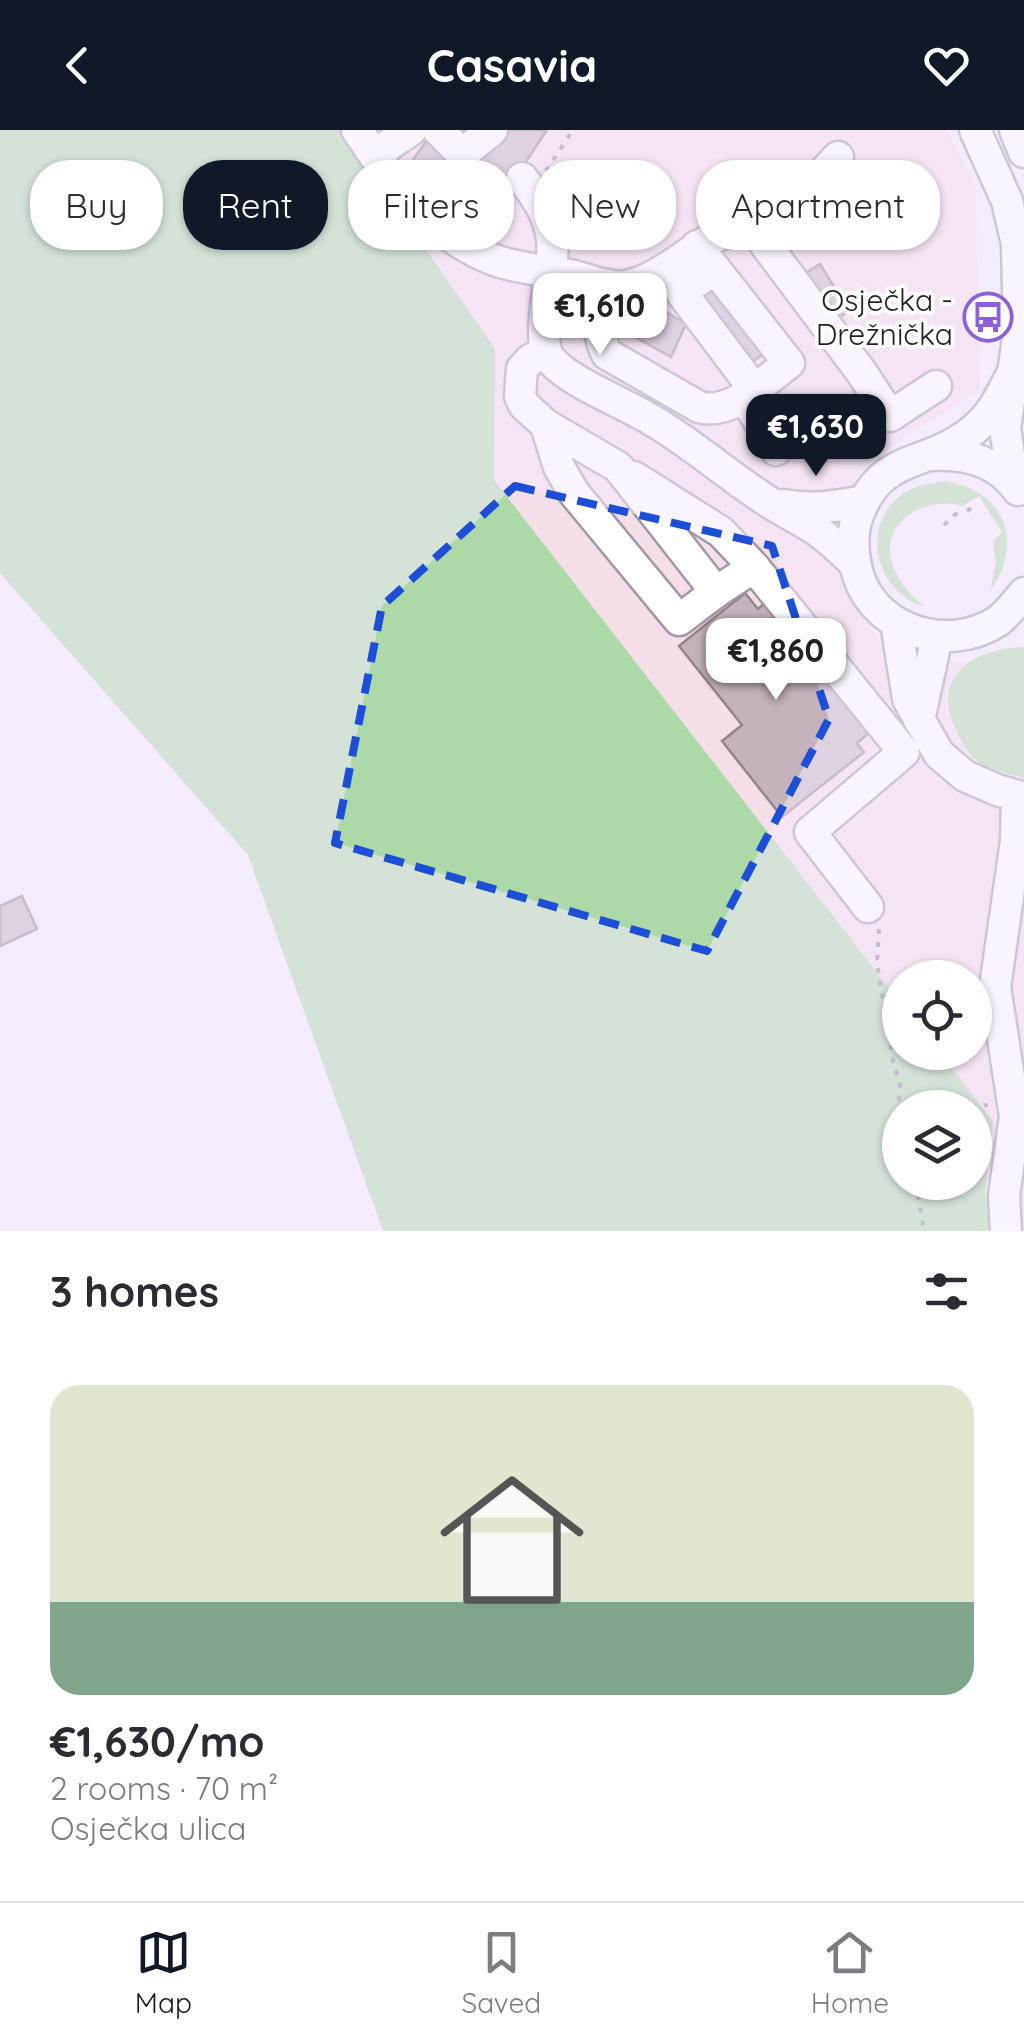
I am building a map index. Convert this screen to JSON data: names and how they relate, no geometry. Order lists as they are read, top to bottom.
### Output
{
  "places": {
    "bus stop": ["Osječka - Drežnička"]
  },
  "page": {
    "header": "Casavia",
    "chip": [
      "Buy",
      "Rent",
      "Filters",
      "New",
      "Apartment"
    ],
    "price": ["€1,610", "€1,630", "€1,860"],
    "heading": "3 homes",
    "list": [
      {
        "name": "€1,630/mo",
        "note": "2 rooms · 70 m² · Osječka ulica"
      }
    ],
    "tabs": ["Map", "Saved", "Home"]
  }
}
